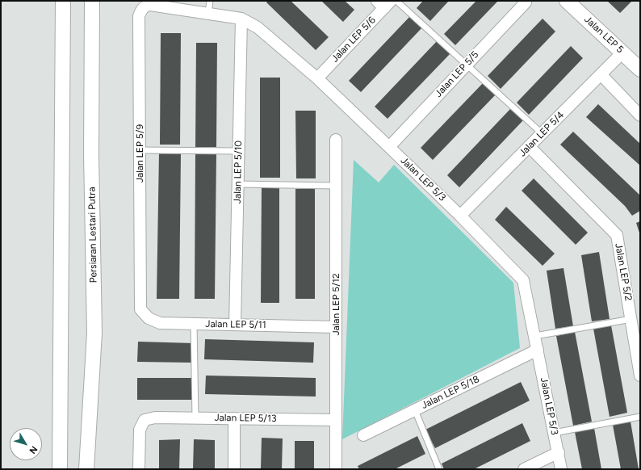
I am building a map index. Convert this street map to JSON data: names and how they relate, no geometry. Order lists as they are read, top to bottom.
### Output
{
  "streets": {
    "street": [
      "Jalan LEP 5",
      "Jalan LEP 5/6",
      "Jalan LEP 5/5",
      "Jalan LEP 5/4",
      "Jalan LEP 5/9",
      "Jalan LEP 5/10",
      "Jalan LEP 5/3",
      "Persiaran Lestari Putra",
      "Jalan LEP 5/2",
      "Jalan LEP 5/12",
      "Jalan LEP 5/11",
      "Jalan LEP 5/18",
      "Jalan LEP 5/13"
    ]
  },
  "crossings": [
    ["Jalan LEP 5", "Jalan LEP 5/4"],
    ["Jalan LEP 5/6", "Jalan LEP 5/3"],
    ["Jalan LEP 5/5", "Jalan LEP 5/3"],
    ["Jalan LEP 5/4", "Jalan LEP 5/3"],
    ["Jalan LEP 5/4", "Jalan LEP 5/2"],
    ["Jalan LEP 5/9", "Jalan LEP 5/3"],
    ["Jalan LEP 5/9", "Jalan LEP 5/11"],
    ["Jalan LEP 5/10", "Jalan LEP 5/3"],
    ["Jalan LEP 5/10", "Jalan LEP 5/11"],
    ["Jalan LEP 5/3", "Jalan LEP 5/18"],
    ["Jalan LEP 5/12", "Jalan LEP 5/11"],
    ["Jalan LEP 5/12", "Jalan LEP 5/13"]
  ],
  "north": "bottom right"
}
